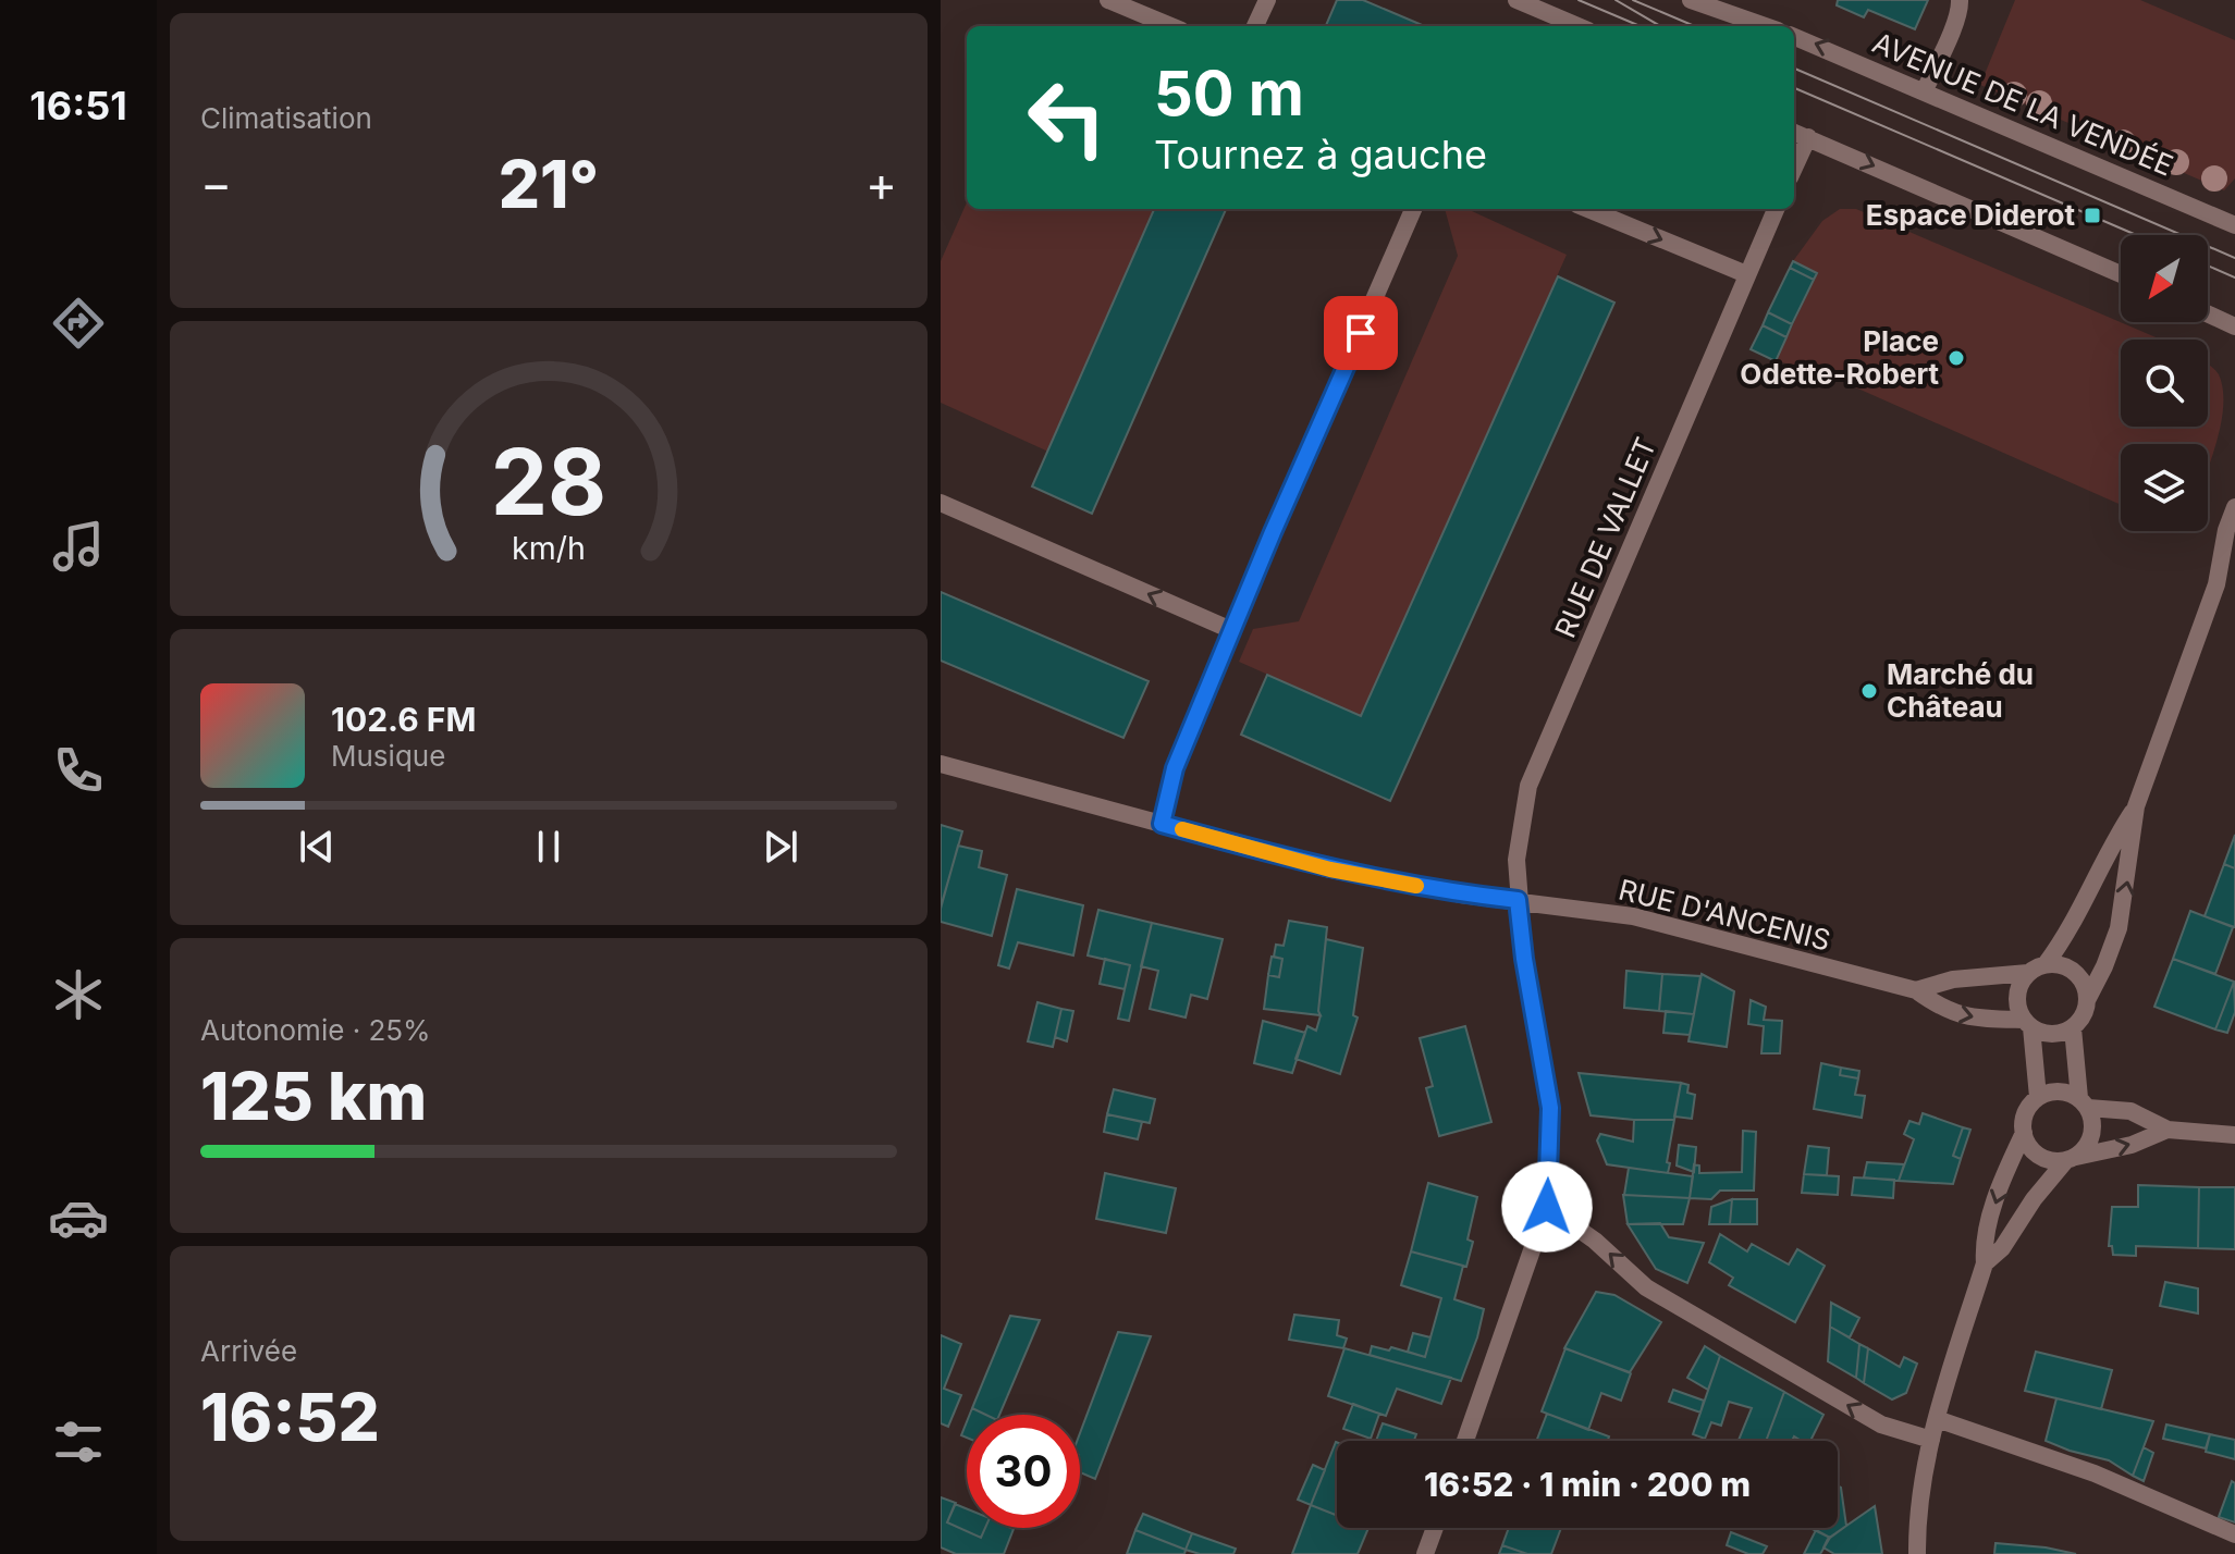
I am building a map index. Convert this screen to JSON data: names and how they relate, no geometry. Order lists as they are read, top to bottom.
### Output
{
  "streets": {
    "street": ["AVENUE DE LA VENDÉE", "RUE DE VALLET", "RUE D'ANCENIS"]
  },
  "crossings": [
    ["RUE DE VALLET", "RUE D'ANCENIS"]
  ],
  "places": {
    "transit": ["Espace Diderot"],
    "other": ["Place Odette-Robert", "Marché du Château"]
  },
  "north": "bottom left",
  "page": {
    "tabs": "16:51",
    "tile": [
      "Climatisation",
      ["Autonomie · 25%", "125 km"],
      ["Arrivée", "16:52"]
    ],
    "turn": ["50 m", "Tournez à gauche"],
    "heat": ["−", "21°", "+"],
    "song": ["102.6 FM", "Musique"],
    "limit": "30",
    "trip": "16:52 · 1 min · 200 m",
    "gauge": ["28", "km/h"]
  }
}
